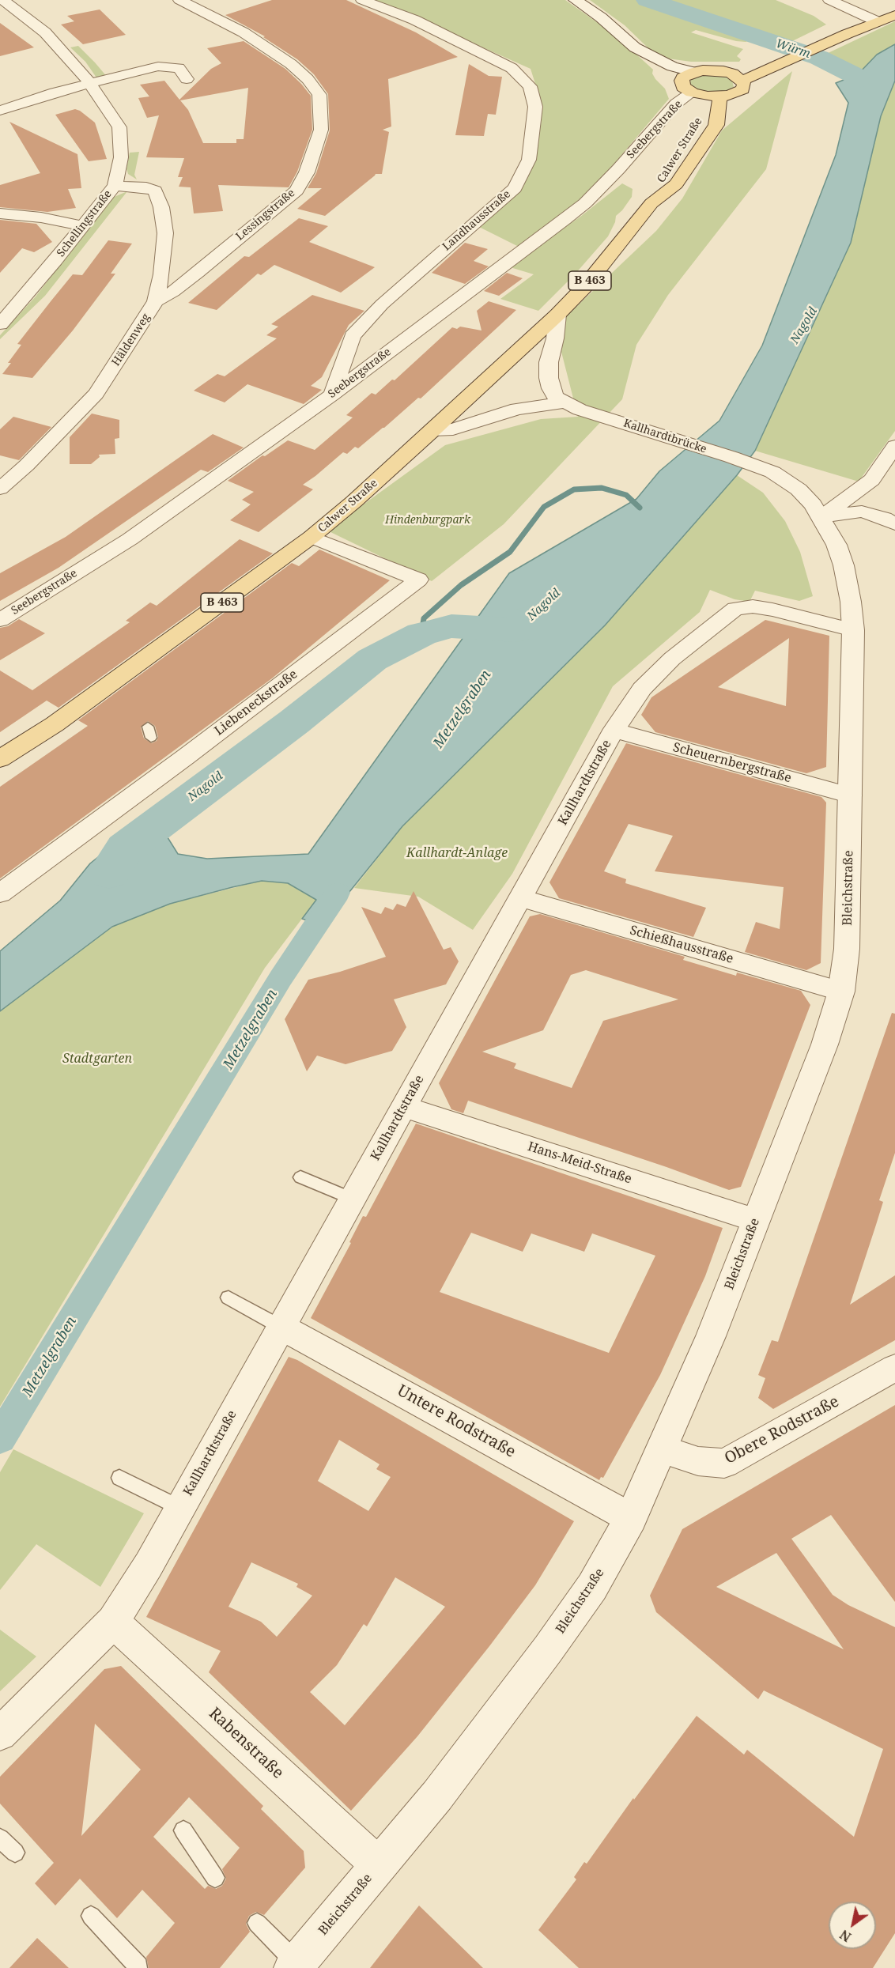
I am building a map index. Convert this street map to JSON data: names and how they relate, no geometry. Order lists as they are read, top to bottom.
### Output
{
  "streets": {
    "main road": ["Calwer Straße", "B 463"],
    "street": [
      "Seebergstraße",
      "Lessingstraße",
      "Landhausstraße",
      "Schellingstraße",
      "Häldenweg",
      "Kallhardtbrücke",
      "Liebeneckstraße",
      "Scheuernbergstraße",
      "Kallhardtstraße",
      "Bleichstraße",
      "Schießhausstraße",
      "Hans-Meid-Straße",
      "Untere Rodstraße",
      "Obere Rodstraße",
      "Rabenstraße"
    ]
  },
  "crossings": [
    ["Seebergstraße", "Landhausstraße"],
    ["Calwer Straße", "B 463"],
    ["Calwer Straße", "Liebeneckstraße"],
    ["Lessingstraße", "Häldenweg"],
    ["Schellingstraße", "Häldenweg"],
    ["Kallhardtbrücke", "Bleichstraße"],
    ["Scheuernbergstraße", "Kallhardtstraße"],
    ["Scheuernbergstraße", "Bleichstraße"],
    ["Kallhardtstraße", "Bleichstraße"],
    ["Kallhardtstraße", "Schießhausstraße"],
    ["Kallhardtstraße", "Hans-Meid-Straße"],
    ["Kallhardtstraße", "Untere Rodstraße"],
    ["Kallhardtstraße", "Rabenstraße"],
    ["Bleichstraße", "Schießhausstraße"],
    ["Bleichstraße", "Hans-Meid-Straße"],
    ["Bleichstraße", "Untere Rodstraße"],
    ["Bleichstraße", "Obere Rodstraße"],
    ["Bleichstraße", "Rabenstraße"]
  ],
  "water": ["Würm", "Nagold", "Metzelgraben"],
  "parks": ["Hindenburgpark", "Kallhardt-Anlage", "Stadtgarten"],
  "north": "bottom left"
}
